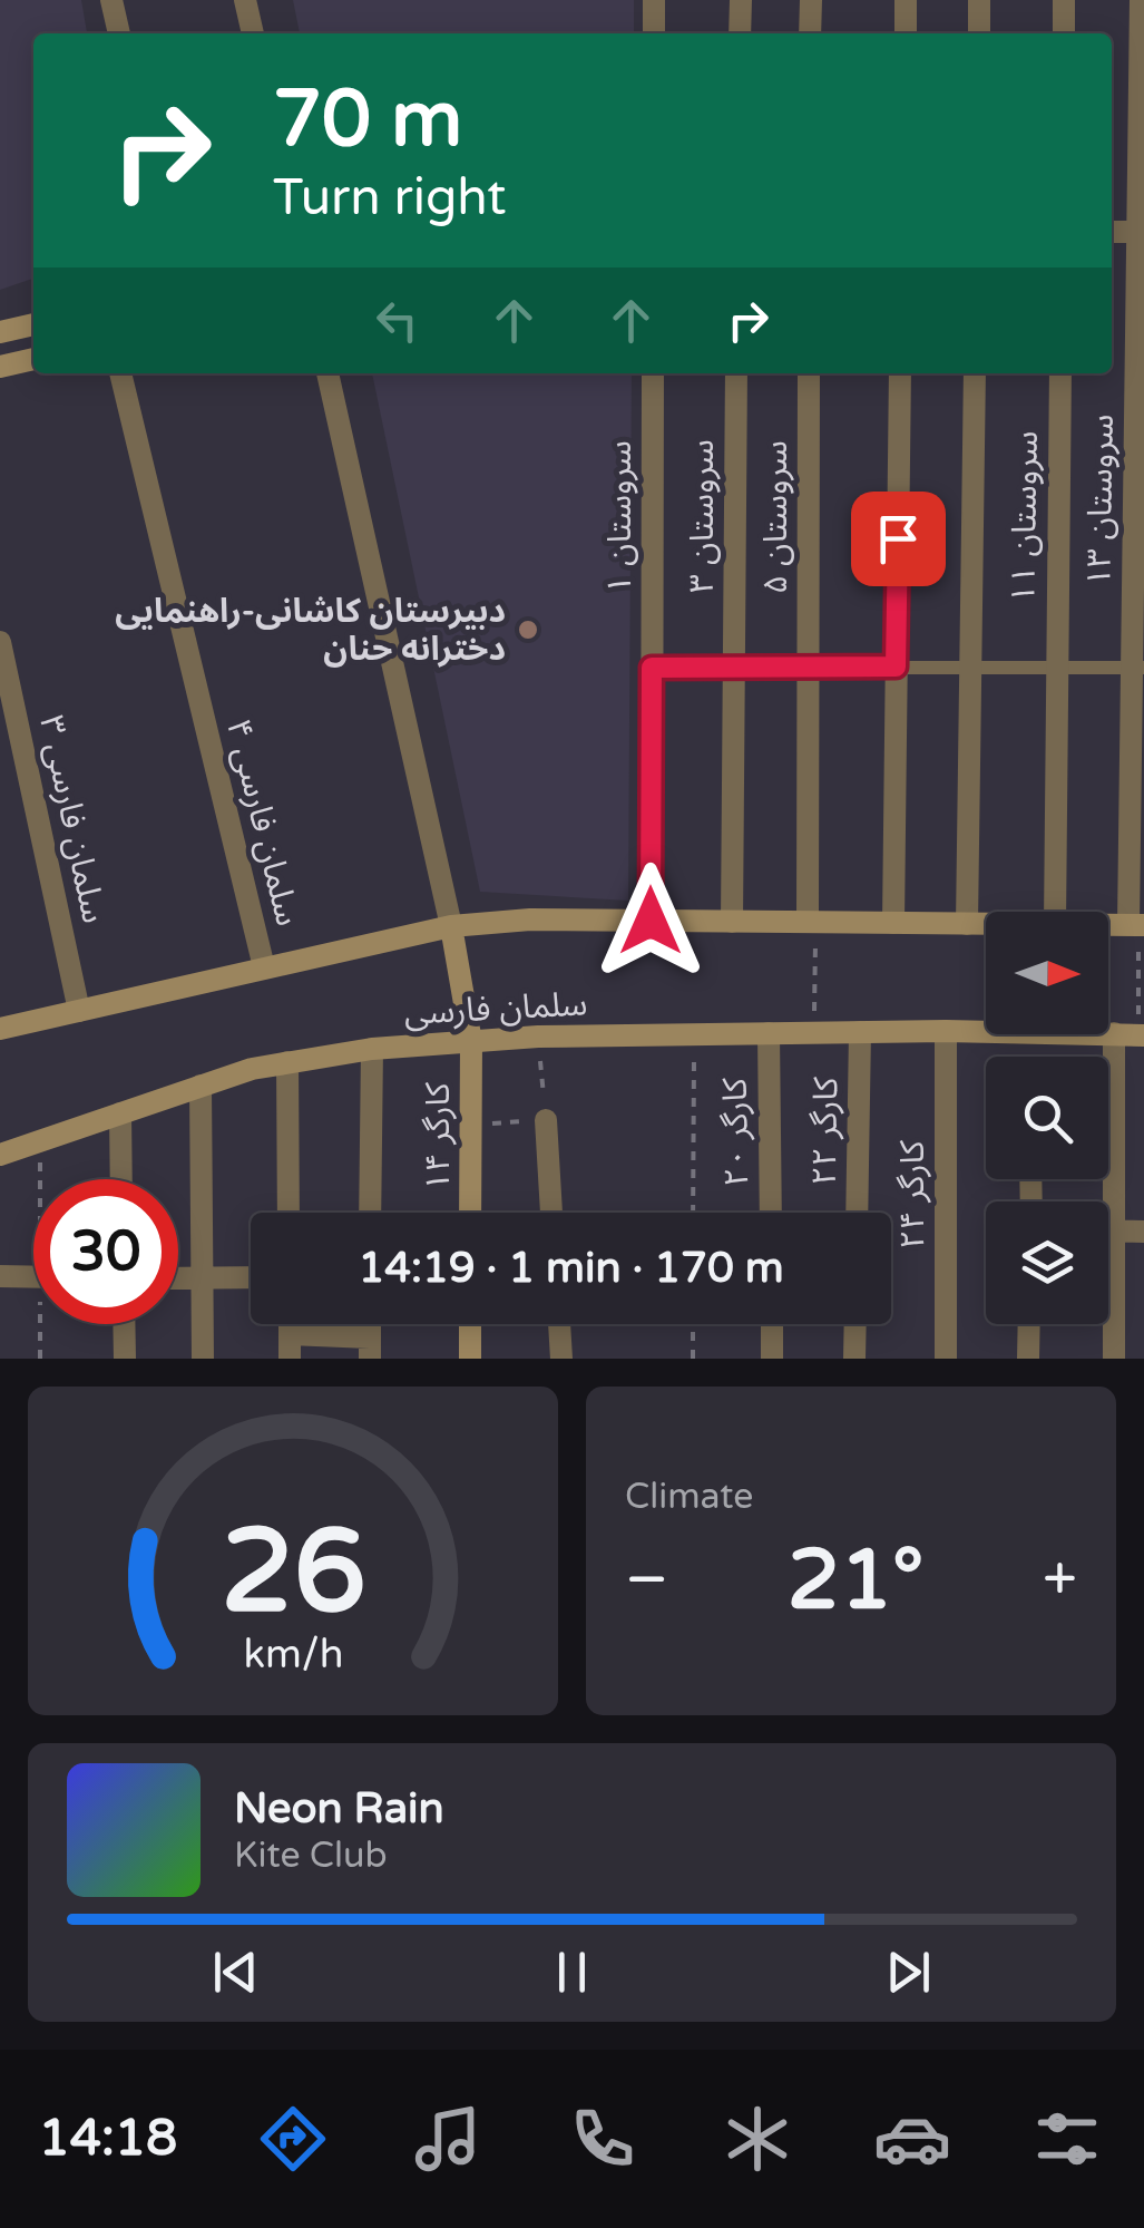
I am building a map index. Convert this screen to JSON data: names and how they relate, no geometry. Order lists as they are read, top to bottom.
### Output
{
  "streets": {
    "street": [
      "سروستان ۱۳",
      "سروستان ۳",
      "سروستان ۱",
      "سروستان ۵",
      "سروستان ۱۱",
      "سلمان فارسی ۳",
      "سلمان فارسی ۴",
      "سلمان فارسی",
      "کارگر ۲۲",
      "کارگر ۲۰",
      "کارگر ۱۴",
      "کارگر ۲۴"
    ]
  },
  "crossings": [
    ["سلمان فارسی", "کارگر ۲۲"],
    ["سلمان فارسی", "کارگر ۲۰"],
    ["سلمان فارسی", "کارگر ۱۴"],
    ["سلمان فارسی", "کارگر ۲۴"]
  ],
  "places": ["دبیرستان کاشانی-راهنمایی دخترانه حنان"],
  "north": "right",
  "page": {
    "turn": ["70 m", "Turn right"],
    "limit": "30",
    "trip": "14:19 · 1 min · 170 m",
    "tile": "Climate",
    "heat": ["−", "21°", "+"],
    "song": ["Neon Rain", "Kite Club"],
    "tabs": "14:18",
    "gauge": ["26", "km/h"]
  }
}
